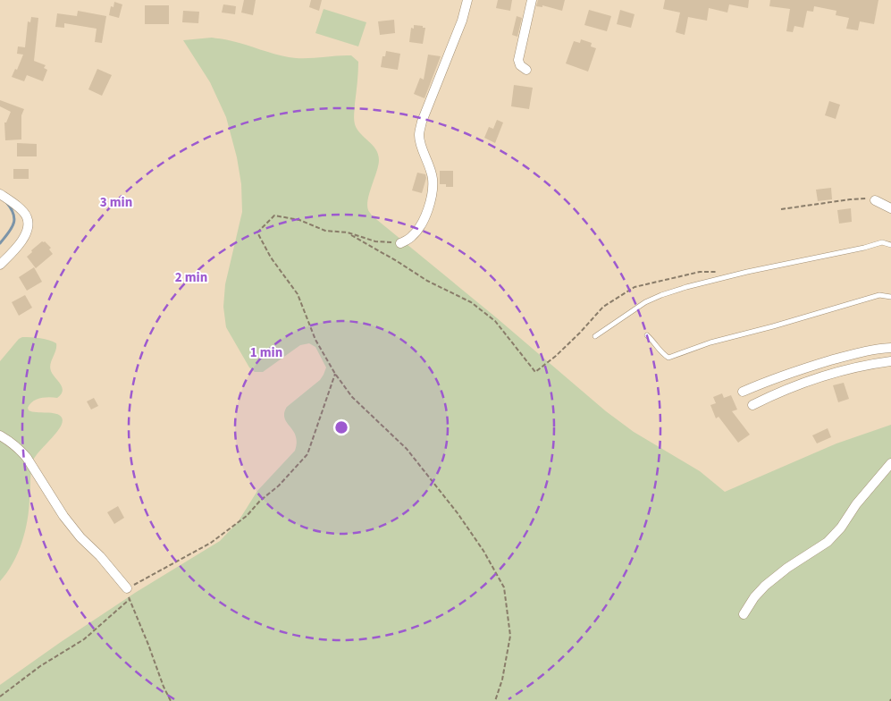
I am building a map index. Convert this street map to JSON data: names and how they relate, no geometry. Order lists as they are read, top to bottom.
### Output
{
  "rings": ["3 min", "2 min", "1 min"]
}
